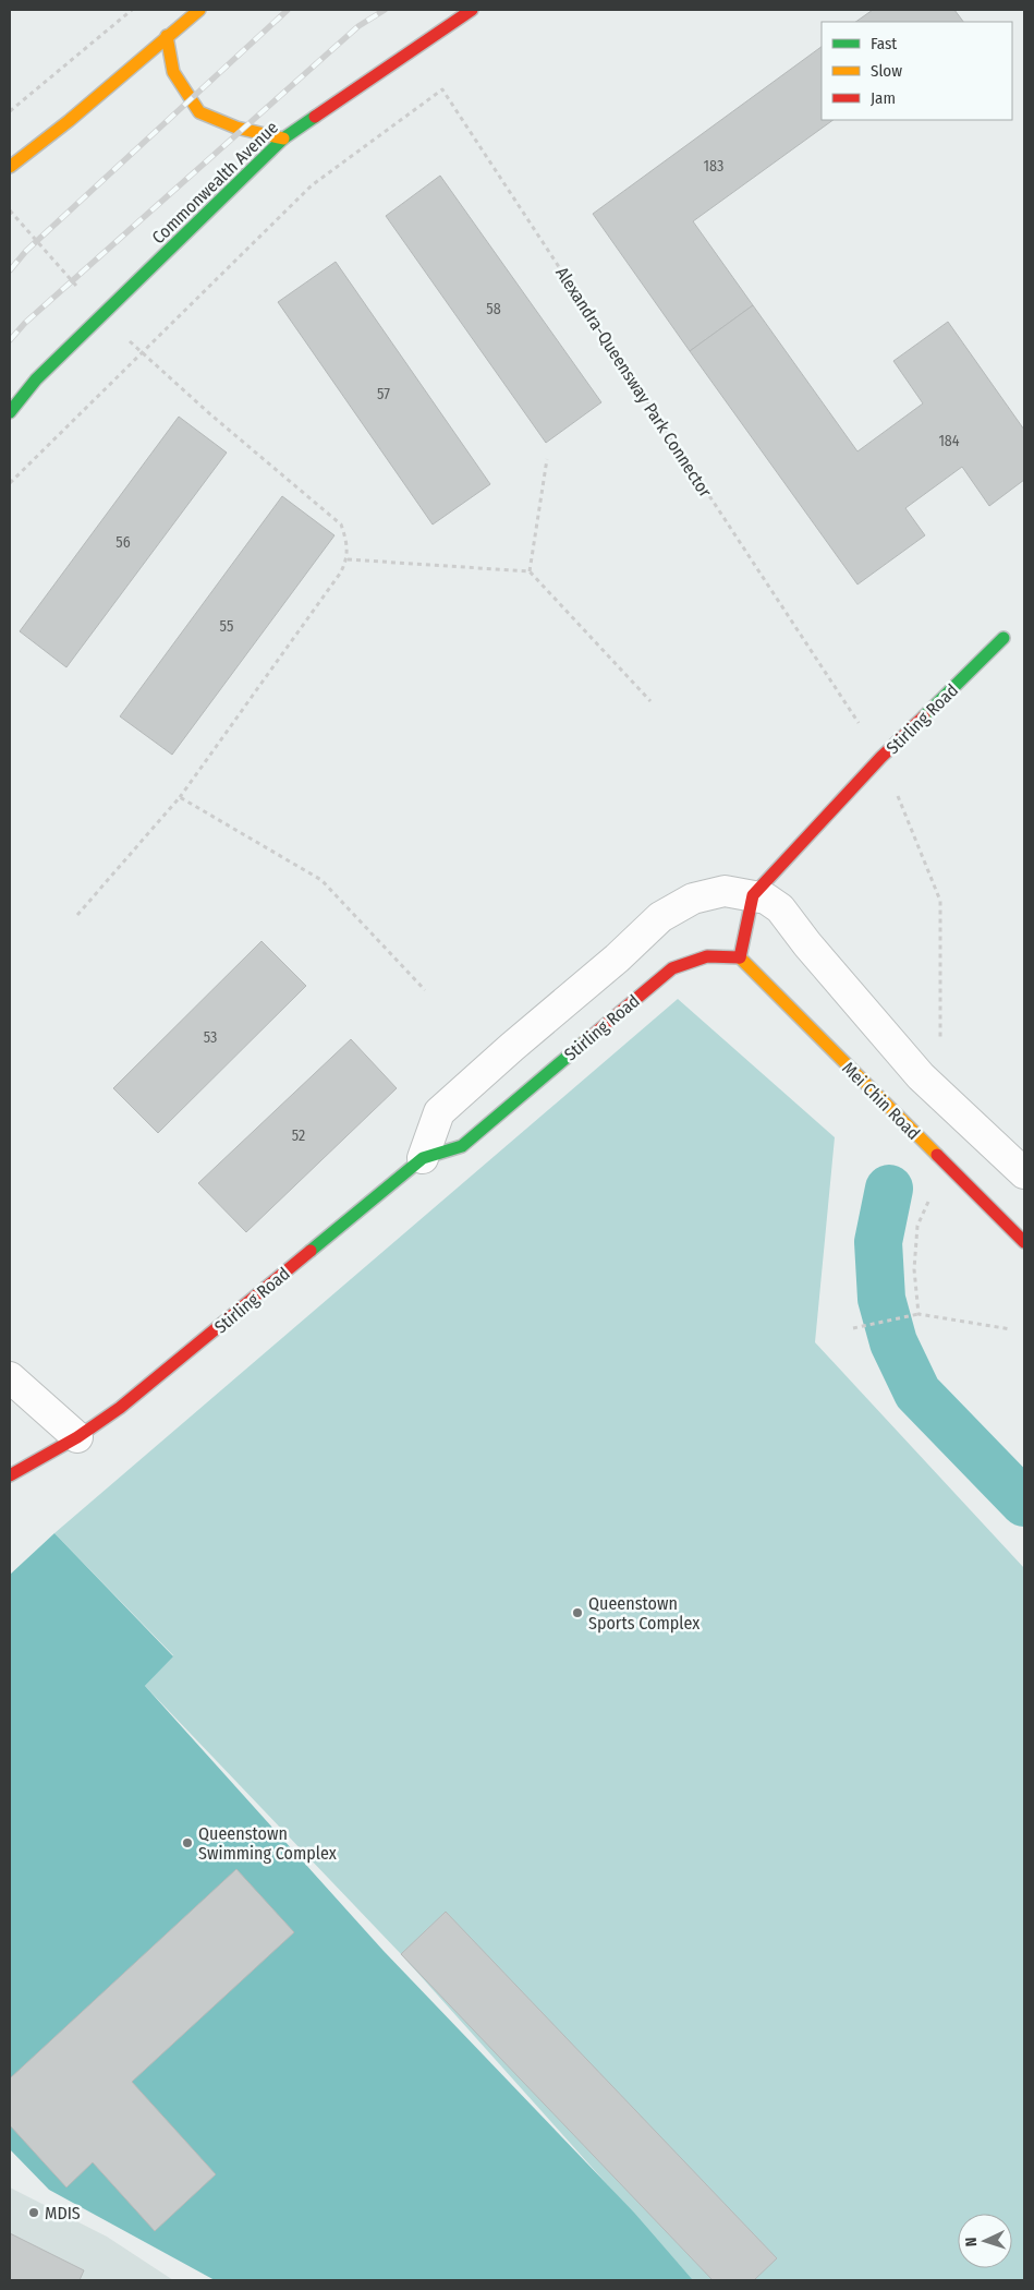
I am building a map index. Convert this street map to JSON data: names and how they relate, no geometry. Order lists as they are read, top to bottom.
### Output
{
  "streets": {
    "street": ["Commonwealth Avenue", "Stirling Road", "Mei Chin Road"],
    "path": ["Alexandra-Queensway Park Connector"]
  },
  "crossings": [
    ["Alexandra-Queensway Park Connector", "Stirling Road"],
    ["Stirling Road", "Mei Chin Road"]
  ],
  "places": ["Queenstown Sports Complex", "Queenstown Swimming Complex", "MDIS"],
  "house_numbers": [
    "183",
    "58",
    "57",
    "184",
    "56",
    "55",
    "53",
    "52"
  ],
  "legend": ["Fast", "Slow", "Jam"],
  "north": "left"
}
